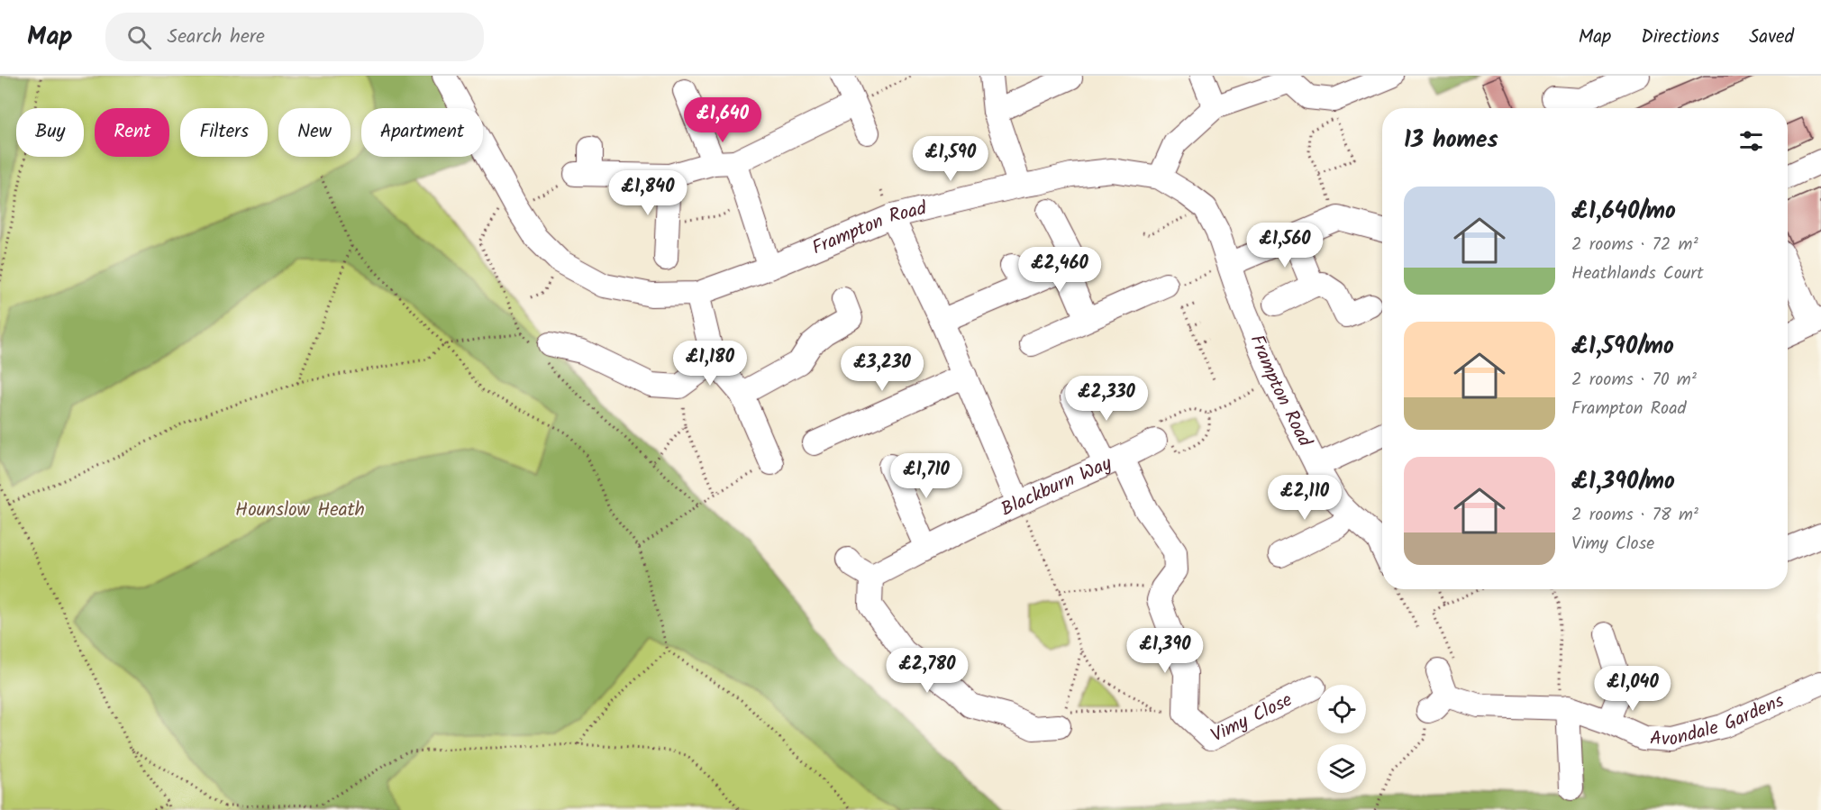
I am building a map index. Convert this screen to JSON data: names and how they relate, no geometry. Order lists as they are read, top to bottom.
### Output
{
  "streets": {
    "street": [
      "Frampton Road",
      "Blackburn Way",
      "Vimy Close",
      "Avondale Gardens"
    ]
  },
  "parks": ["Hounslow Heath"],
  "page": {
    "header": "Map",
    "search": "Search here",
    "nav": ["Map", "Directions", "Saved"],
    "price": [
      "£1,640",
      "£1,590",
      "£1,840",
      "£1,560",
      "£2,460",
      "£1,180",
      "£3,230",
      "£2,330",
      "£1,710",
      "£2,110",
      "£1,390",
      "£2,780",
      "£1,040"
    ],
    "chip": [
      "Buy",
      "Rent",
      "Filters",
      "New",
      "Apartment"
    ],
    "heading": "13 homes",
    "list": [
      {
        "name": "£1,640/mo",
        "note": "2 rooms · 72 m² · Heathlands Court"
      },
      {
        "name": "£1,590/mo",
        "note": "2 rooms · 70 m² · Frampton Road"
      },
      {
        "name": "£1,390/mo",
        "note": "2 rooms · 78 m² · Vimy Close"
      }
    ]
  }
}
